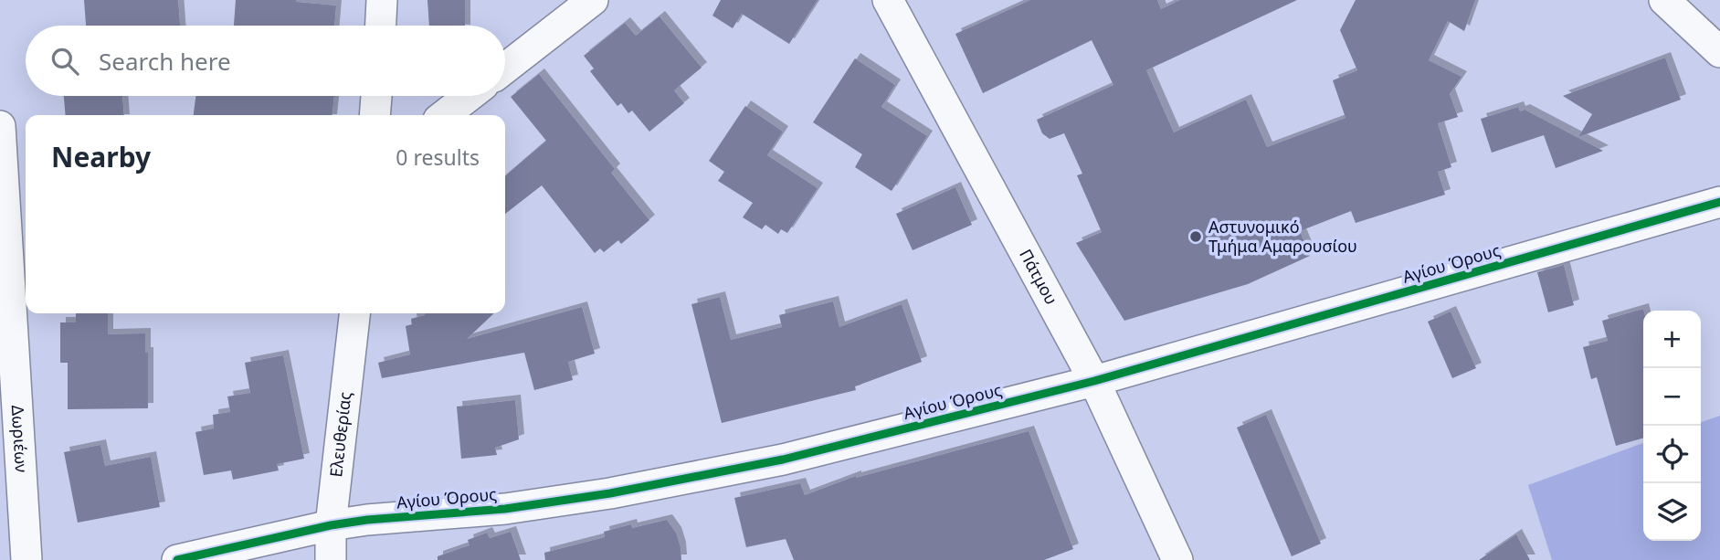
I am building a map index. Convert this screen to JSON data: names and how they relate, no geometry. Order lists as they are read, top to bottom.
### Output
{
  "streets": {
    "street": [
      "Αγίου Όρους",
      "Πάτμου",
      "Ελευθερίας",
      "Δωριέων"
    ]
  },
  "crossings": [
    ["Αγίου Όρους", "Πάτμου"],
    ["Αγίου Όρους", "Ελευθερίας"]
  ],
  "places": ["Αστυνομικό Τμήμα Αμαρουσίου"],
  "page": {
    "search": "Search here",
    "heading": ["Nearby", "0 results"],
    "map_buttons": ["+", "−"]
  }
}
